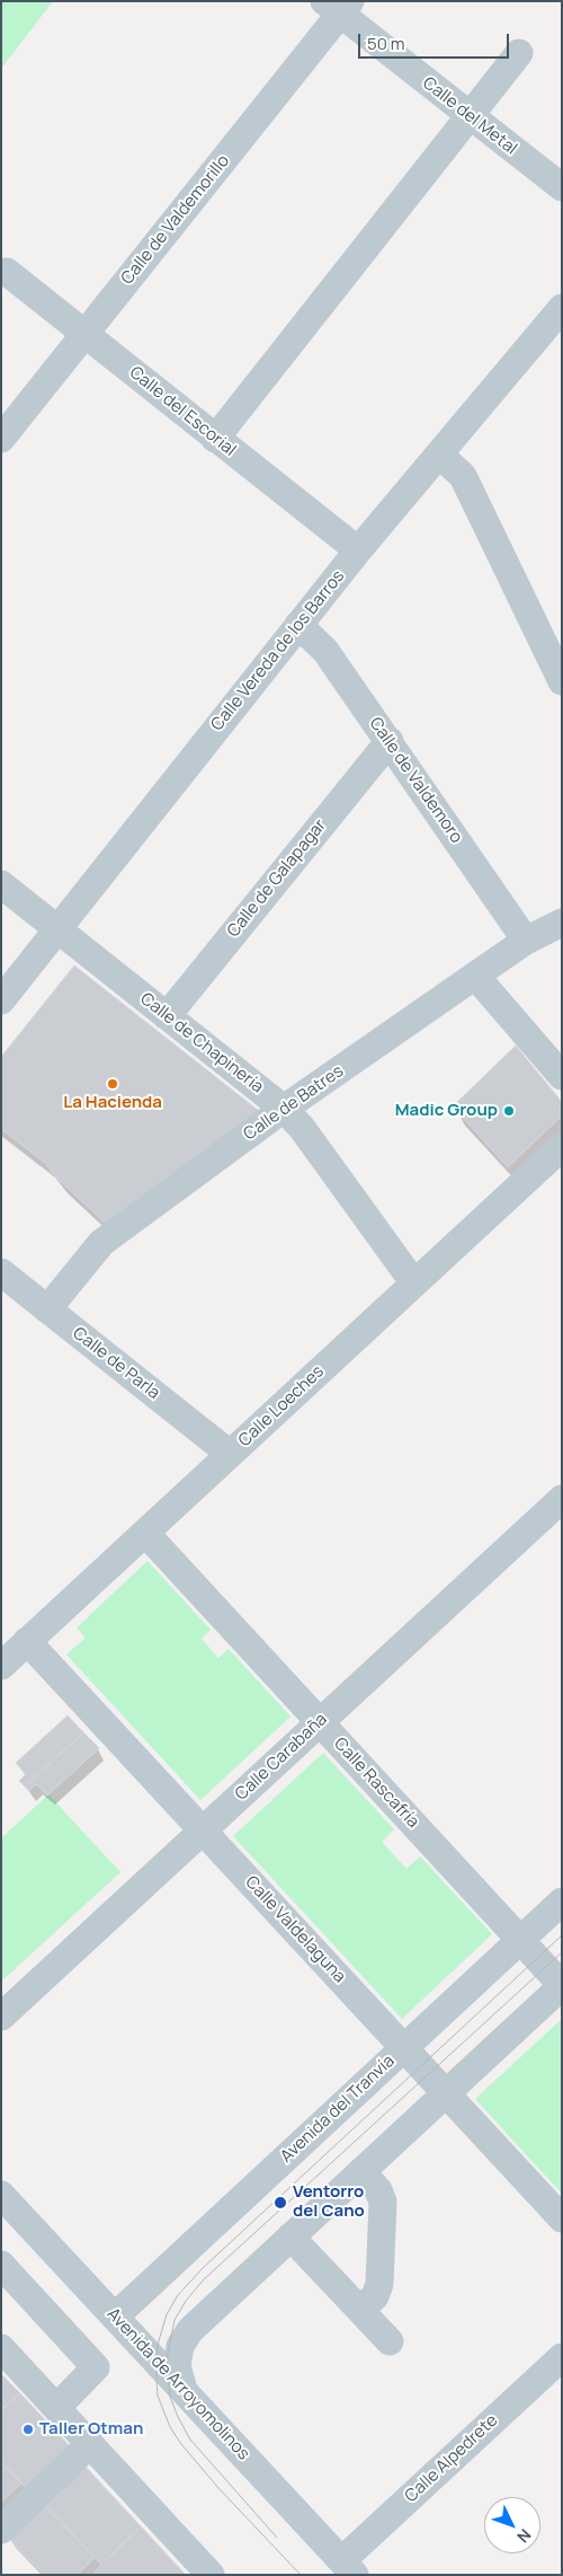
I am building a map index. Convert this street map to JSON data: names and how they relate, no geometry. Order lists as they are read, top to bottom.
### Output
{
  "streets": {
    "street": [
      "Calle del Metal",
      "Calle de Valdemorillo",
      "Calle del Escorial",
      "Calle Vereda de los Barros",
      "Calle de Valdemoro",
      "Calle de Galapagar",
      "Calle de Chapinería",
      "Calle de Batres",
      "Calle de Parla",
      "Calle Loeches",
      "Calle Carabaña",
      "Calle Rascafría",
      "Calle Valdelaguna",
      "Avenida del Tranvía",
      "Avenida de Arroyomolinos",
      "Calle Alpedrete"
    ]
  },
  "crossings": [
    ["Calle del Metal", "Calle de Valdemorillo"],
    ["Calle de Valdemorillo", "Calle del Escorial"],
    ["Calle del Escorial", "Calle Vereda de los Barros"],
    ["Calle Vereda de los Barros", "Calle de Valdemoro"],
    ["Calle Vereda de los Barros", "Calle de Chapinería"],
    ["Calle de Valdemoro", "Calle de Galapagar"],
    ["Calle de Valdemoro", "Calle de Batres"],
    ["Calle de Galapagar", "Calle de Chapinería"],
    ["Calle de Chapinería", "Calle de Batres"],
    ["Calle de Chapinería", "Calle Loeches"],
    ["Calle de Batres", "Calle de Parla"],
    ["Calle de Parla", "Calle Loeches"],
    ["Calle Loeches", "Calle Rascafría"],
    ["Calle Loeches", "Calle Valdelaguna"],
    ["Calle Carabaña", "Calle Rascafría"],
    ["Calle Carabaña", "Calle Valdelaguna"],
    ["Calle Rascafría", "Avenida del Tranvía"],
    ["Calle Valdelaguna", "Avenida del Tranvía"],
    ["Avenida del Tranvía", "Avenida de Arroyomolinos"],
    ["Avenida de Arroyomolinos", "Calle Alpedrete"]
  ],
  "places": [
    "La Hacienda",
    "Madic Group",
    "Ventorro del Cano",
    "Taller Otman"
  ],
  "scale_bar": "50 m",
  "north": "bottom right"
}
